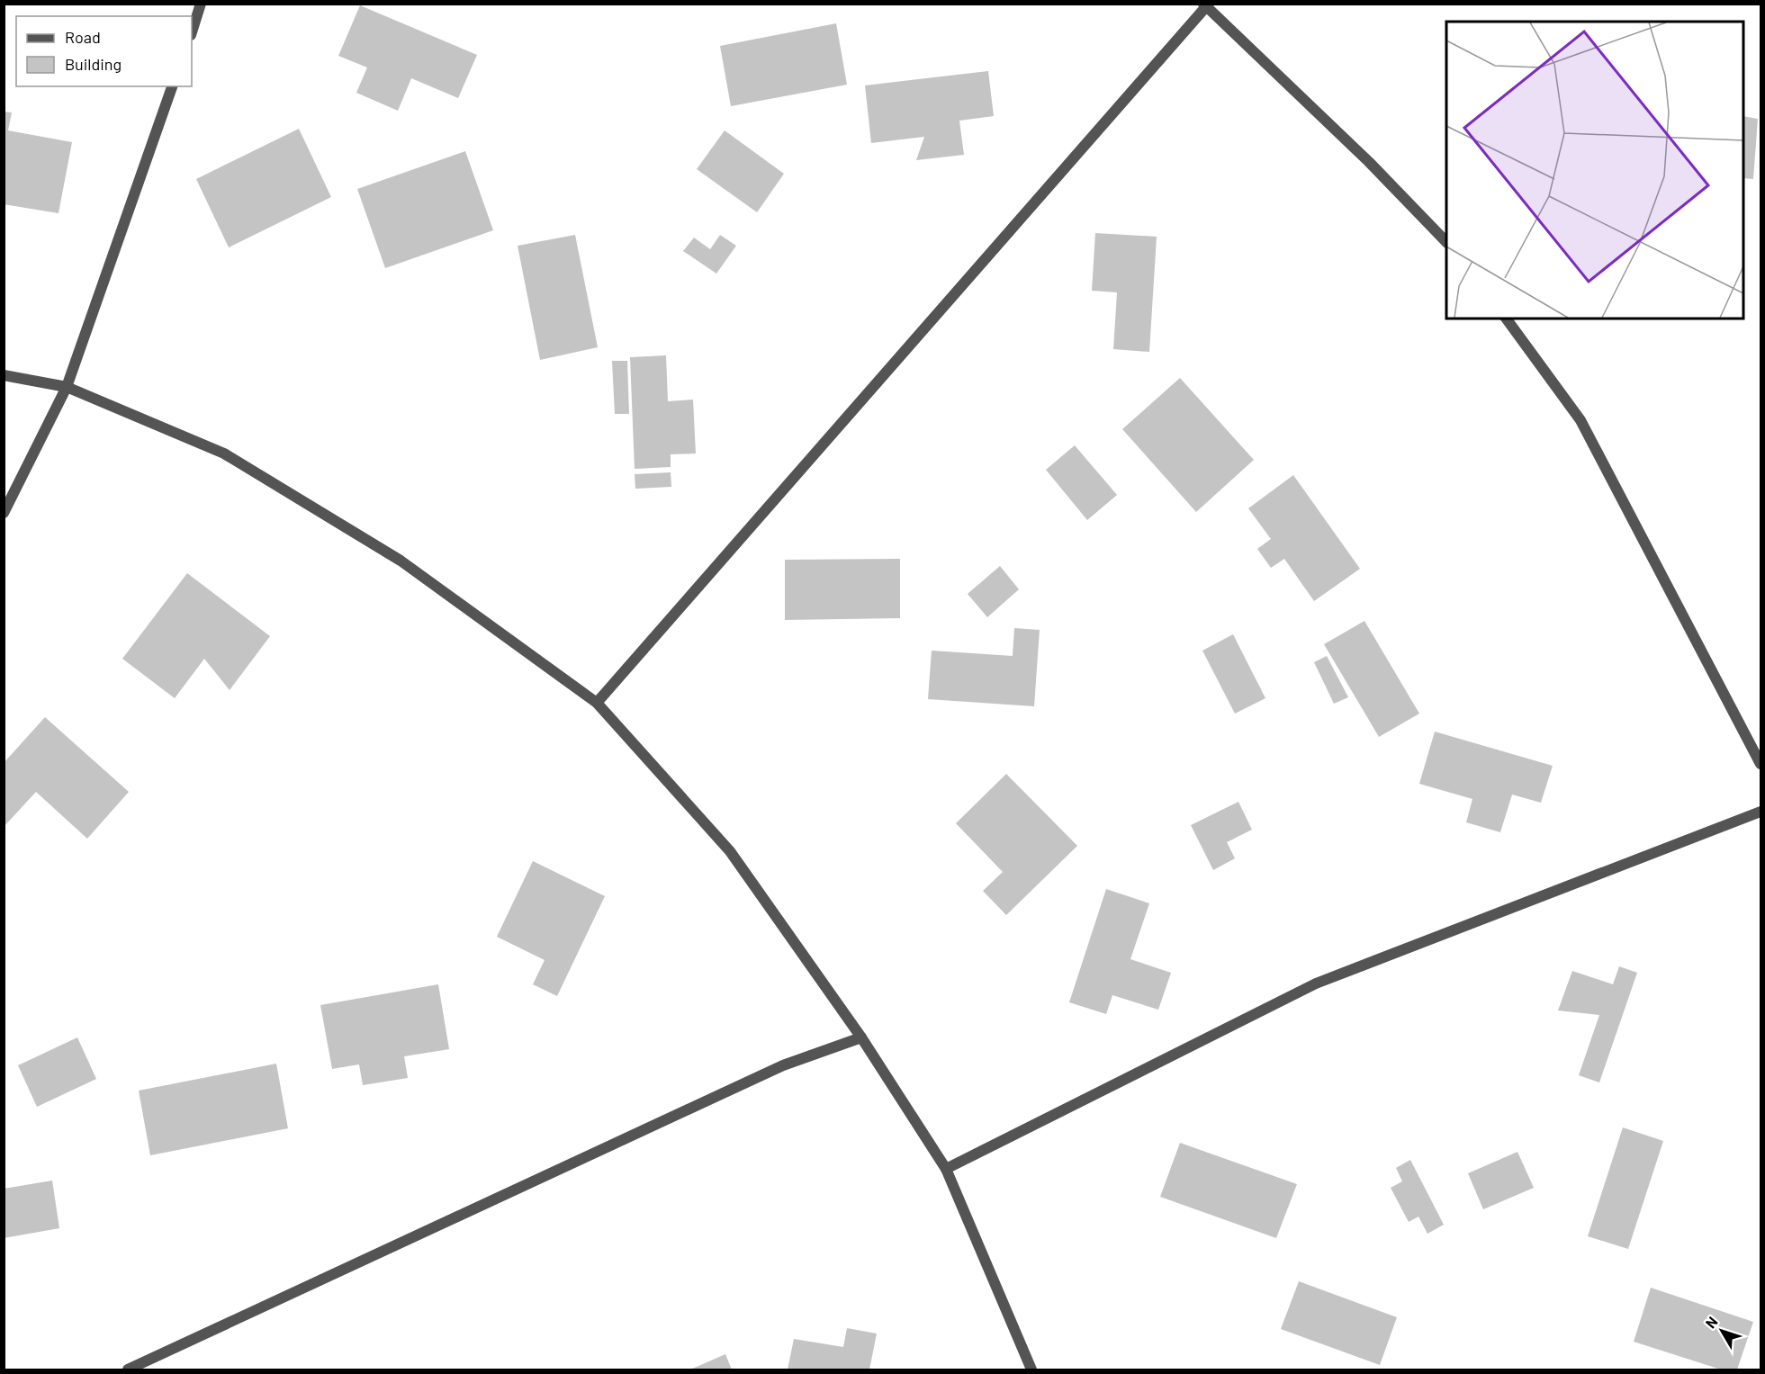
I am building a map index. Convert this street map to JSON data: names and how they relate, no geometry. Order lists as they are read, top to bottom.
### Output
{
  "legend": ["Road", "Building"],
  "north": "top left"
}
